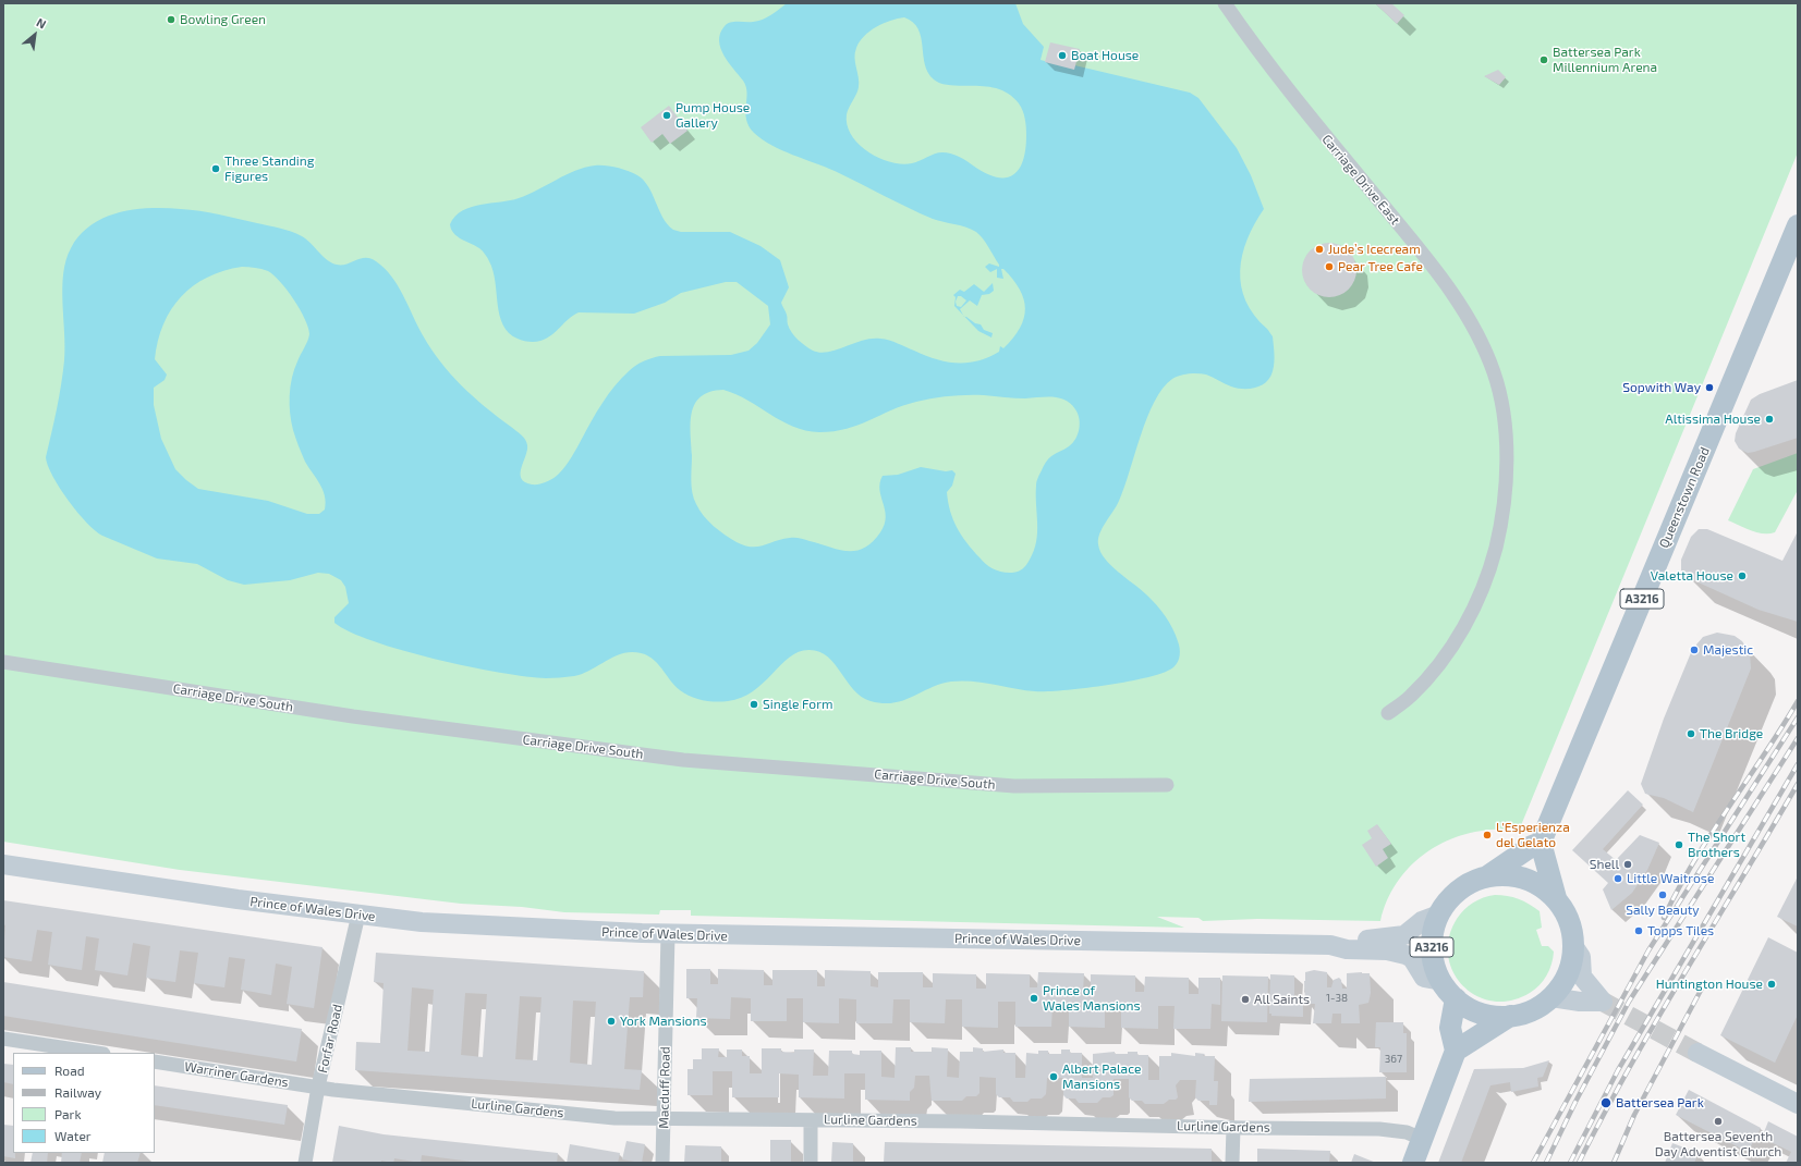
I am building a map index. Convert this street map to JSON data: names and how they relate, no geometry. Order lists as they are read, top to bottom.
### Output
{
  "streets": {
    "main road": ["Queenstown Road", "A3216"],
    "street": [
      "Carriage Drive East",
      "Carriage Drive South",
      "Prince of Wales Drive",
      "Forfar Road",
      "Warriner Gardens",
      "Macduff Road",
      "Lurline Gardens"
    ]
  },
  "crossings": [
    ["Queenstown Road", "A3216"],
    ["A3216", "Prince of Wales Drive"],
    ["Prince of Wales Drive", "Forfar Road"],
    ["Prince of Wales Drive", "Macduff Road"],
    ["Forfar Road", "Warriner Gardens"],
    ["Forfar Road", "Lurline Gardens"],
    ["Warriner Gardens", "Lurline Gardens"],
    ["Macduff Road", "Lurline Gardens"]
  ],
  "places": [
    "Bowling Green",
    "Boat House",
    "Battersea Park Millennium Arena",
    "Pump House Gallery",
    "Three Standing Figures",
    "Jude’s Icecream",
    "Pear Tree Cafe",
    "Sopwith Way",
    "Altissima House",
    "Valetta House",
    "Majestic",
    "Single Form",
    "The Bridge",
    "L'Esperienza del Gelato",
    "The Short Brothers",
    "Shell",
    "Little Waitrose",
    "Sally Beauty",
    "Topps Tiles",
    "Huntington House",
    "Prince of Wales Mansions",
    "All Saints",
    "York Mansions",
    "Albert Palace Mansions",
    "Battersea Park",
    "Battersea Seventh Day Adventist Church"
  ],
  "house_numbers": ["1-38", "367"],
  "legend": [
    "Road",
    "Railway",
    "Park",
    "Water"
  ],
  "north": "top right"
}
